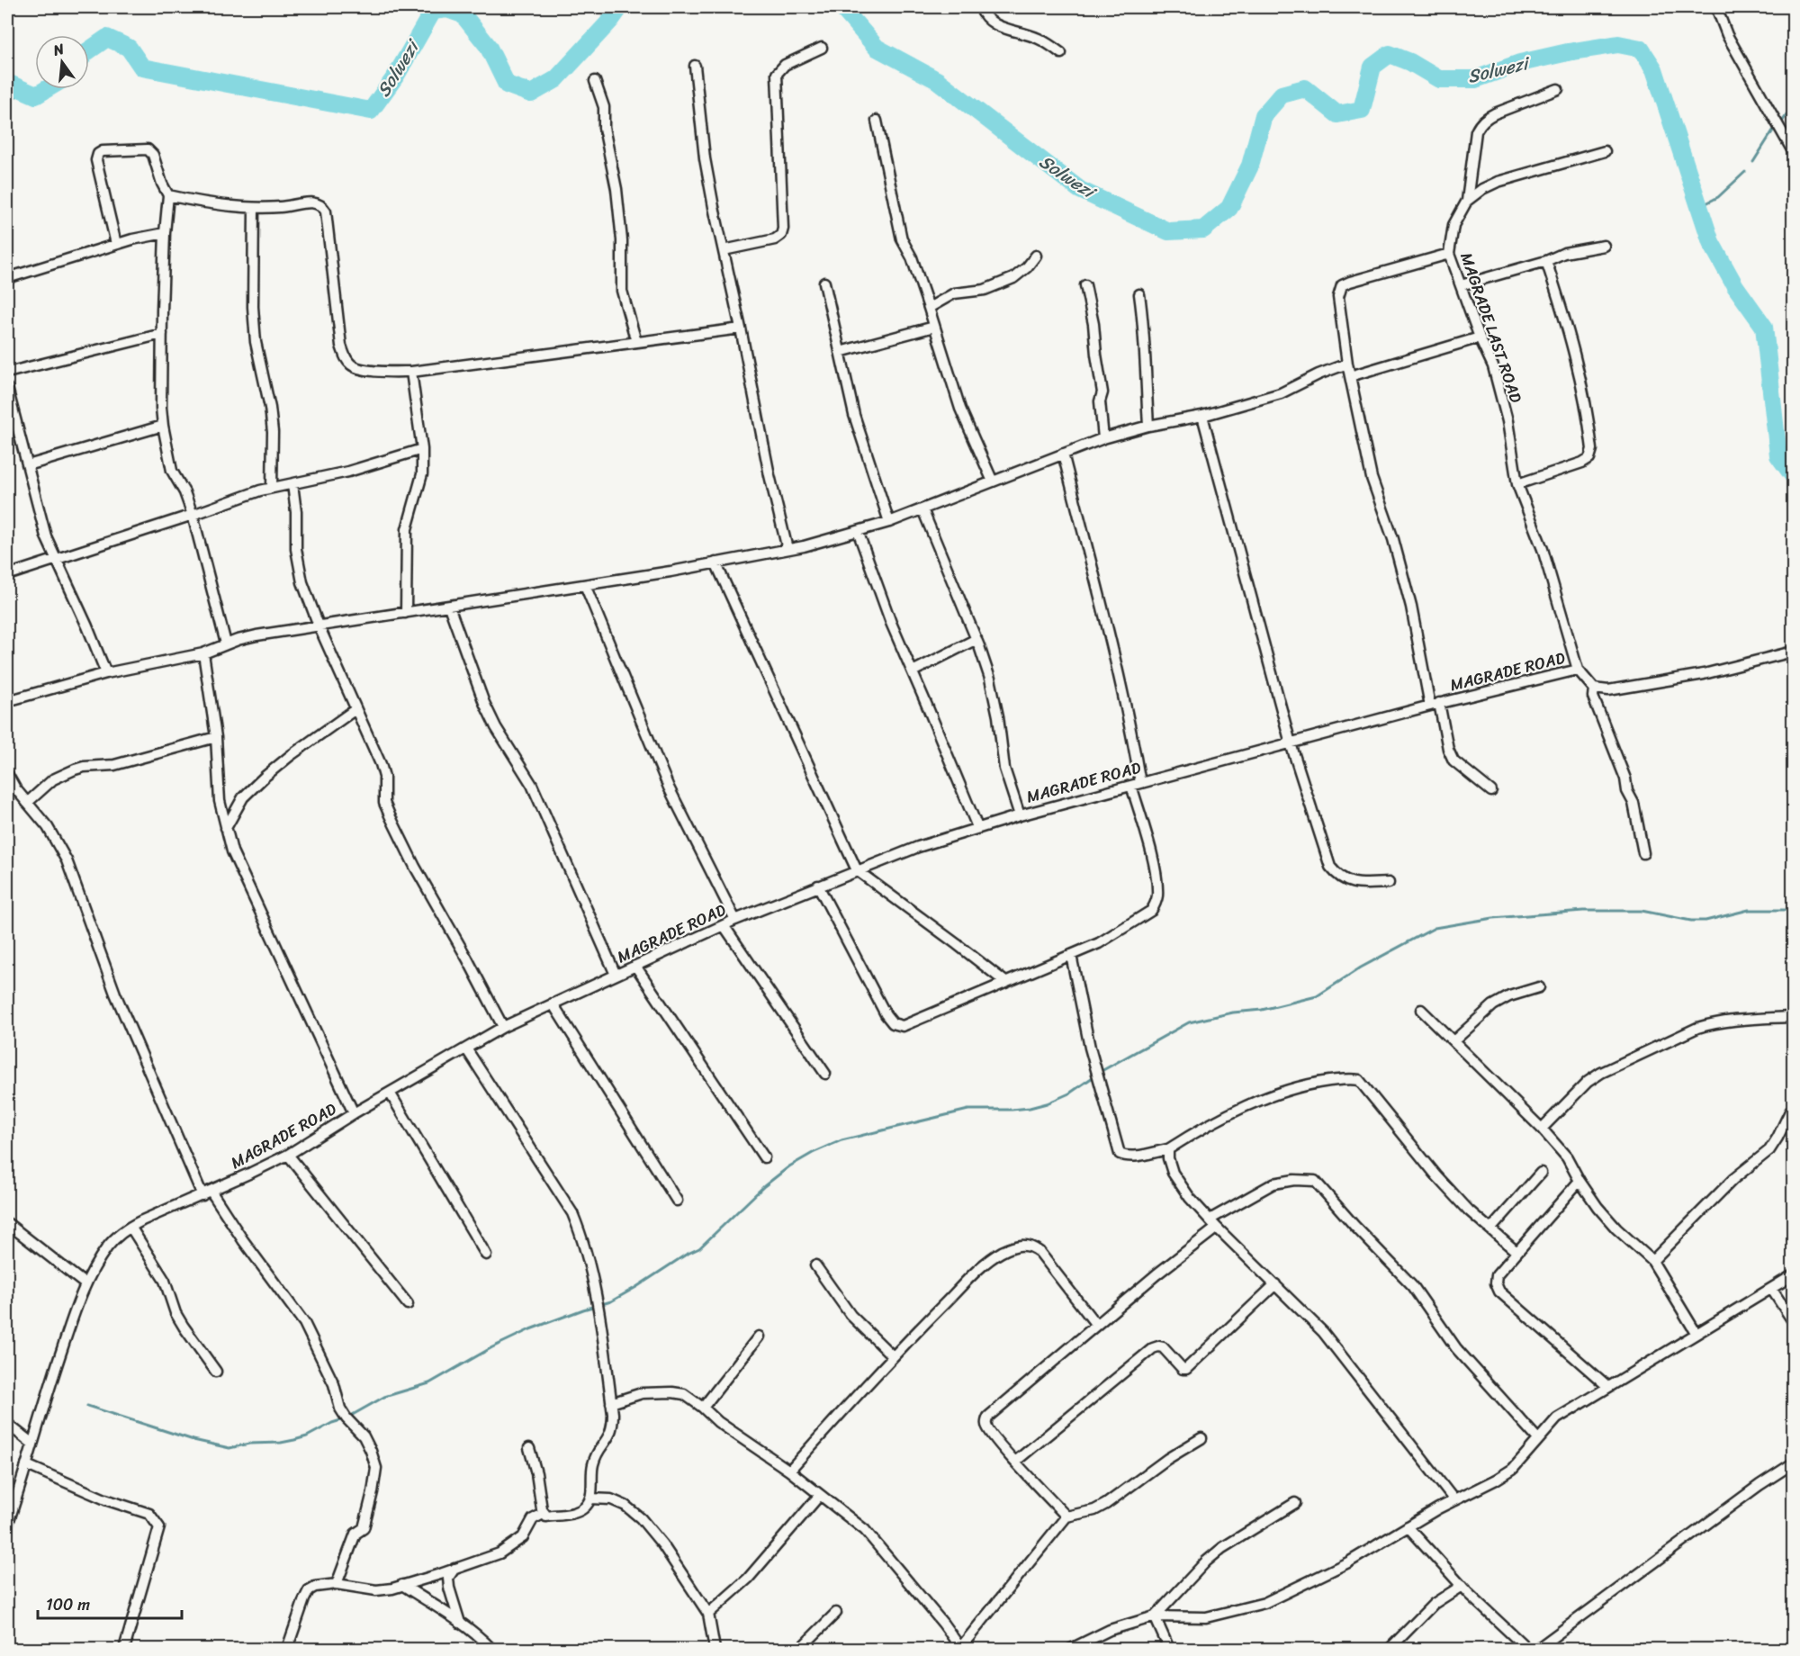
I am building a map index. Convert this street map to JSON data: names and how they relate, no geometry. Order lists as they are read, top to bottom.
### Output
{
  "streets": {
    "street": ["MAGRADE LAST ROAD", "MAGRADE ROAD"]
  },
  "crossings": [
    ["MAGRADE LAST ROAD", "MAGRADE ROAD"]
  ],
  "water": ["Solwezi"],
  "scale_bar": "100 m",
  "north": "top"
}
